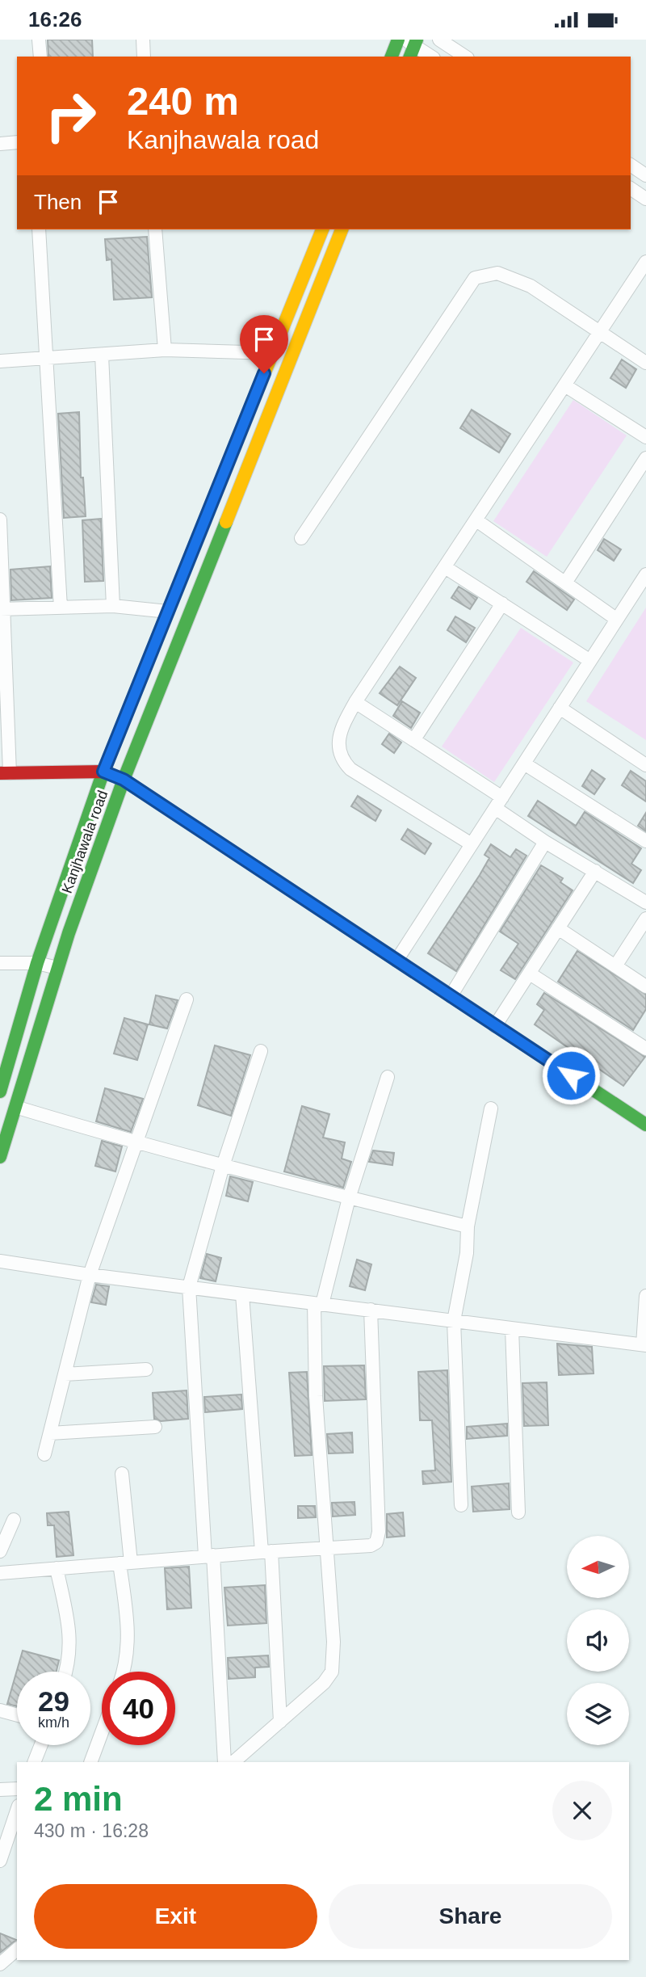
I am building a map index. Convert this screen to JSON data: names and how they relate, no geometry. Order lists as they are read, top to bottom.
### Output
{
  "streets": {
    "main road": ["Kanjhawala road"]
  },
  "north": "left",
  "page": {
    "status": "16:26",
    "turn": ["240 m", "Kanjhawala road"],
    "then": "Then",
    "speed": "29 km/h",
    "limit": "40",
    "heading": ["2 min", "430 m · 16:28"],
    "buttons": ["Exit", "Share"]
  }
}
